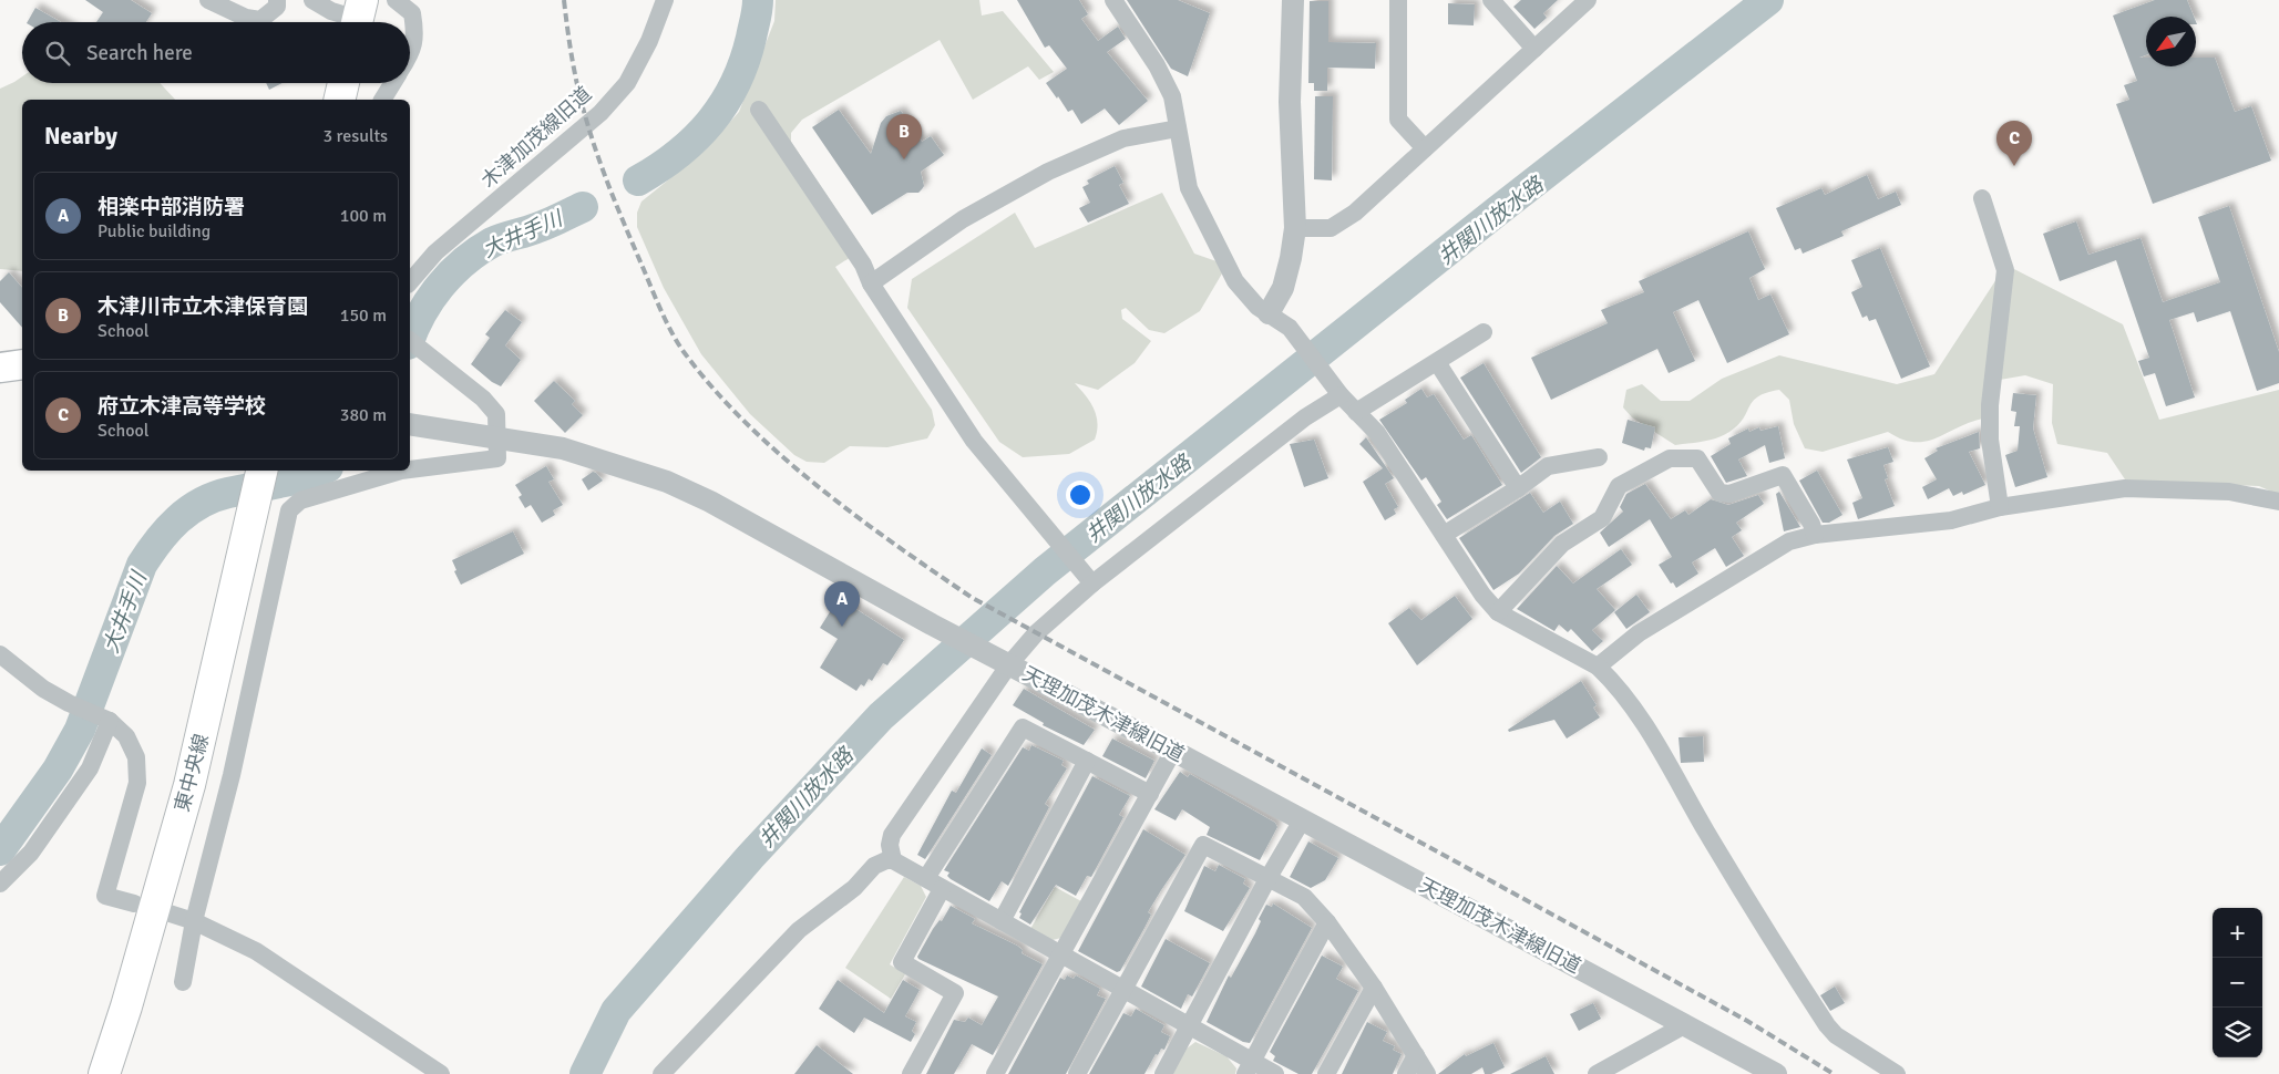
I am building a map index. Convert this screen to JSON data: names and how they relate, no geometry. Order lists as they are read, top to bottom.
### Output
{
  "streets": {
    "highway": ["東中央線"],
    "street": ["木津加茂線旧道", "天理加茂木津線旧道"]
  },
  "water": ["井関川放水路", "大井手川"],
  "north": "bottom left",
  "page": {
    "search": "Search here",
    "heading": ["Nearby", "3 results"],
    "pins": ["B", "C", "A"],
    "list": [
      {
        "mark": "A",
        "name": "相楽中部消防署",
        "note": "Public building",
        "value": "100 m"
      },
      {
        "mark": "B",
        "name": "木津川市立木津保育園",
        "note": "School",
        "value": "150 m"
      },
      {
        "mark": "C",
        "name": "府立木津高等学校",
        "note": "School",
        "value": "380 m"
      }
    ],
    "map_buttons": ["+", "−"]
  }
}
